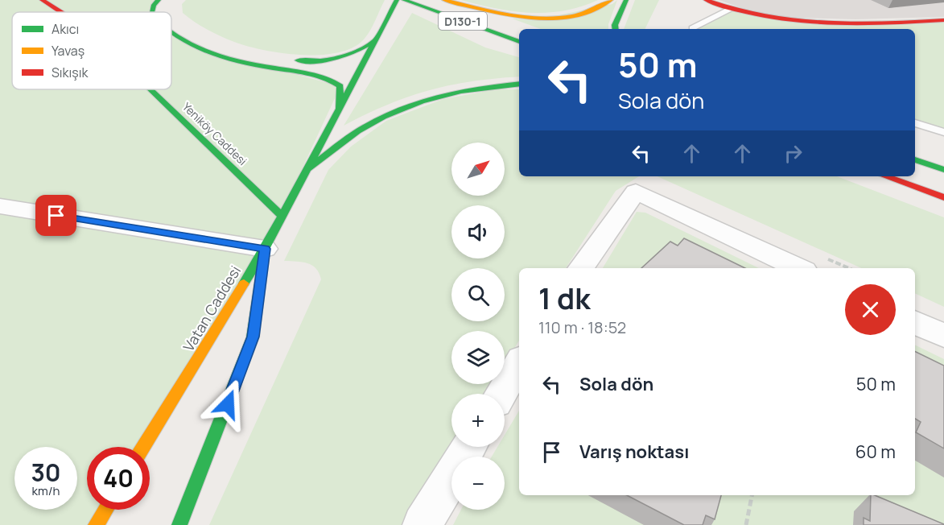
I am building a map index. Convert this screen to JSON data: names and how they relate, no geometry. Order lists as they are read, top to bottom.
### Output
{
  "streets": {
    "main road": ["D130-1", "Yeniköy Caddesi", "Vatan Caddesi"]
  },
  "legend": ["Akıcı", "Yavaş", "Sıkışık"],
  "north": "top right",
  "page": {
    "turn": ["50 m", "Sola dön"],
    "map_buttons": ["+", "−"],
    "heading": ["1 dk", "110 m · 18:52"],
    "list": [
      {
        "name": "Sola dön",
        "value": "50 m"
      },
      {
        "name": "Varış noktası",
        "value": "60 m"
      }
    ],
    "speed": "30 km/h",
    "limit": "40"
  }
}
